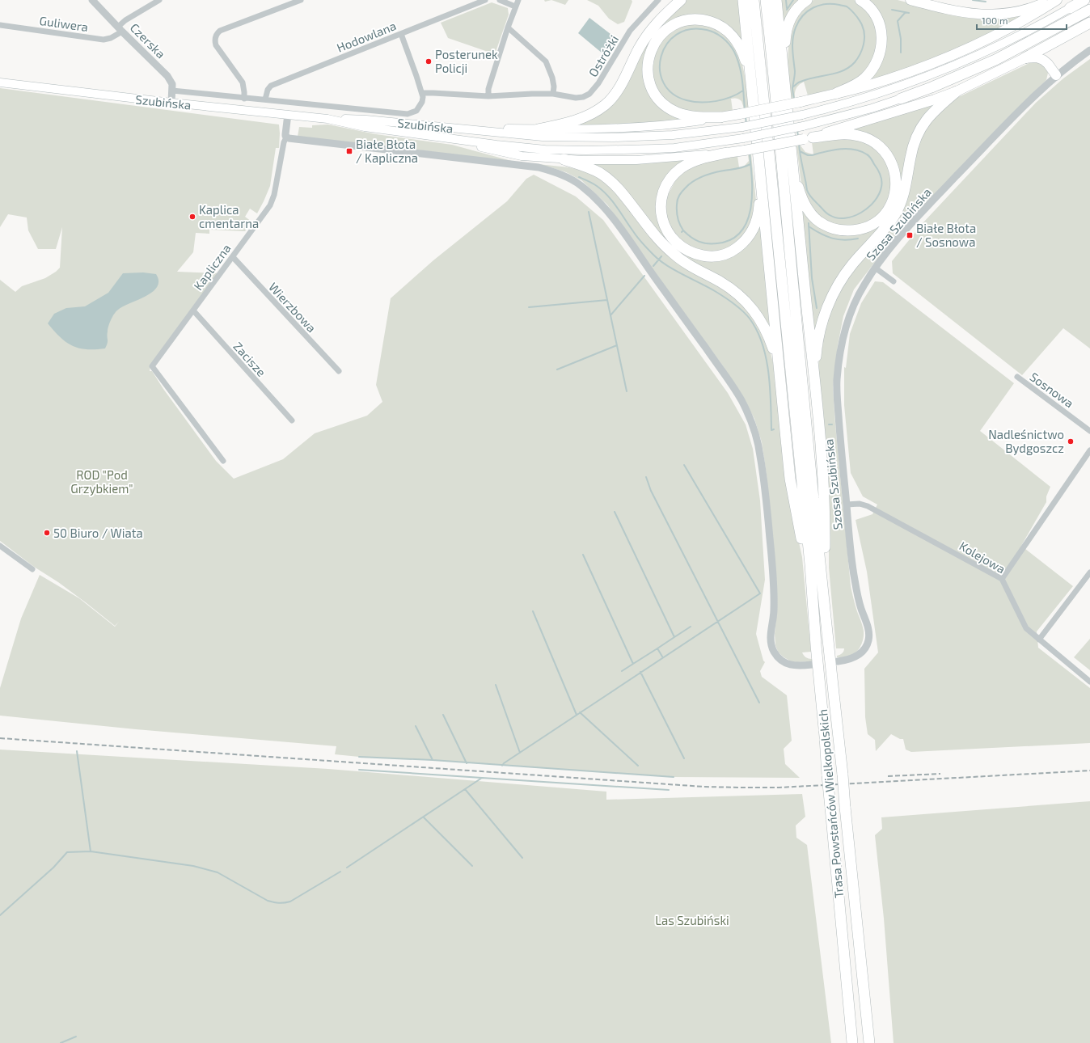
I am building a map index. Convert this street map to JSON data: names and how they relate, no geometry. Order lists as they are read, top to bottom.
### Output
{
  "streets": {
    "highway": ["Trasa Powstańców Wielkopolskich"],
    "main road": ["Szubińska"],
    "street": [
      "Guliwera",
      "Hodowlana",
      "Czerska",
      "Ostróżki",
      "Szosa Szubińska",
      "Kapliczna",
      "Wierzbowa",
      "Zacisze",
      "Sosnowa",
      "Kolejowa"
    ]
  },
  "crossings": [
    ["Guliwera", "Czerska"],
    ["Hodowlana", "Szubińska"],
    ["Czerska", "Szubińska"],
    ["Ostróżki", "Szubińska"],
    ["Szosa Szubińska", "Kolejowa"],
    ["Kapliczna", "Wierzbowa"],
    ["Kapliczna", "Zacisze"]
  ],
  "parks": ["ROD \"Pod Grzybkiem\"", "Las Szubiński"],
  "places": {
    "other": [
      "Posterunek Policji",
      "Kaplica cmentarna",
      "Nadleśnictwo Bydgoszcz",
      "50 Biuro / Wiata"
    ],
    "transit": ["Białe Błota / Kapliczna", "Białe Błota / Sosnowa"]
  },
  "scale_bar": "100 m"
}
